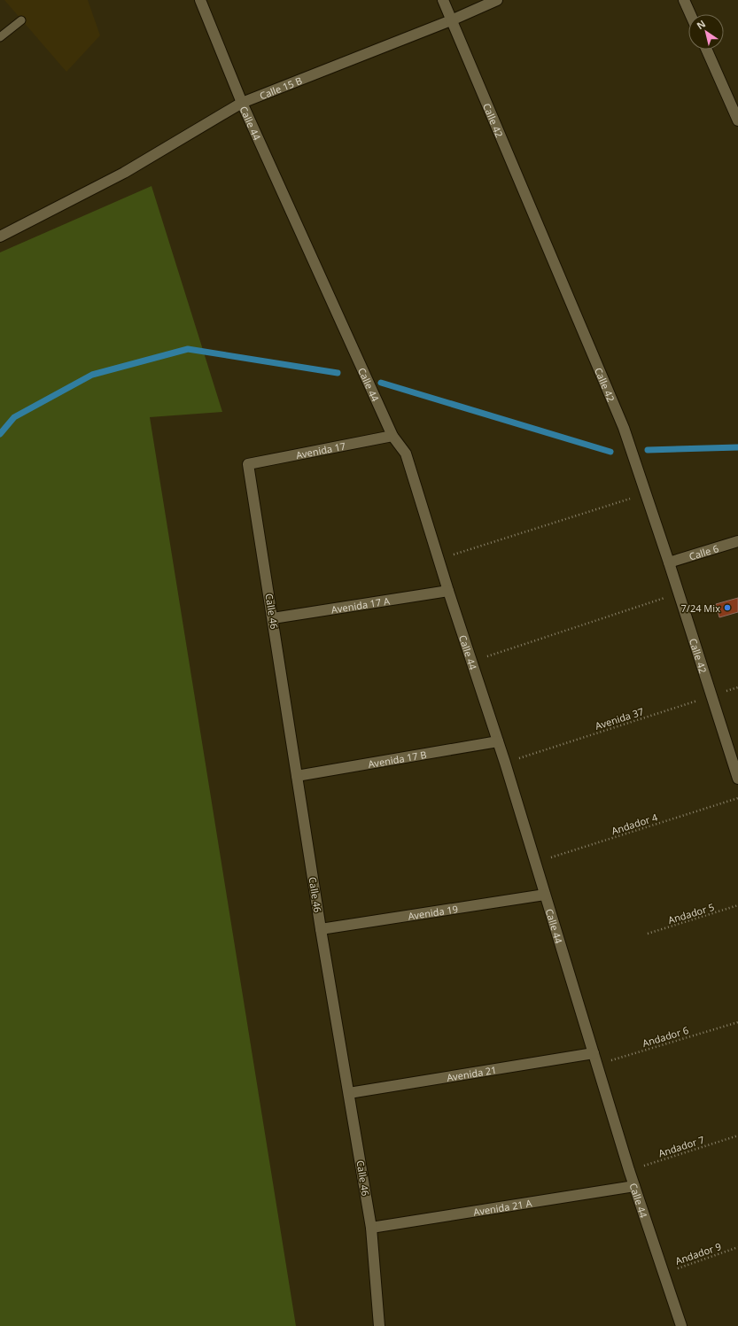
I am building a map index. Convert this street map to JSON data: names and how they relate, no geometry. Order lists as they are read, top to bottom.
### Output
{
  "streets": {
    "street": [
      "Calle 15 B",
      "Calle 42",
      "Calle 44",
      "Avenida 17",
      "Calle 6",
      "Avenida 17 A",
      "Calle 46",
      "Avenida 17 B",
      "Avenida 19",
      "Avenida 21",
      "Avenida 21 A"
    ],
    "path": [
      "Avenida 37",
      "Andador 4",
      "Andador 5",
      "Andador 6",
      "Andador 7",
      "Andador 9"
    ]
  },
  "crossings": [
    ["Calle 15 B", "Calle 42"],
    ["Calle 15 B", "Calle 44"],
    ["Calle 42", "Calle 6"],
    ["Calle 42", "Avenida 37"],
    ["Calle 44", "Avenida 17"],
    ["Calle 44", "Avenida 17 A"],
    ["Calle 44", "Avenida 37"],
    ["Calle 44", "Avenida 17 B"],
    ["Calle 44", "Andador 4"],
    ["Calle 44", "Avenida 19"],
    ["Calle 44", "Andador 6"],
    ["Calle 44", "Avenida 21"],
    ["Calle 44", "Andador 7"],
    ["Calle 44", "Avenida 21 A"],
    ["Calle 44", "Andador 9"],
    ["Avenida 17", "Calle 46"],
    ["Avenida 17 A", "Calle 46"],
    ["Calle 46", "Avenida 17 B"],
    ["Calle 46", "Avenida 19"],
    ["Calle 46", "Avenida 21"],
    ["Calle 46", "Avenida 21 A"]
  ],
  "places": ["7/24 Mix"],
  "north": "top left"
}
